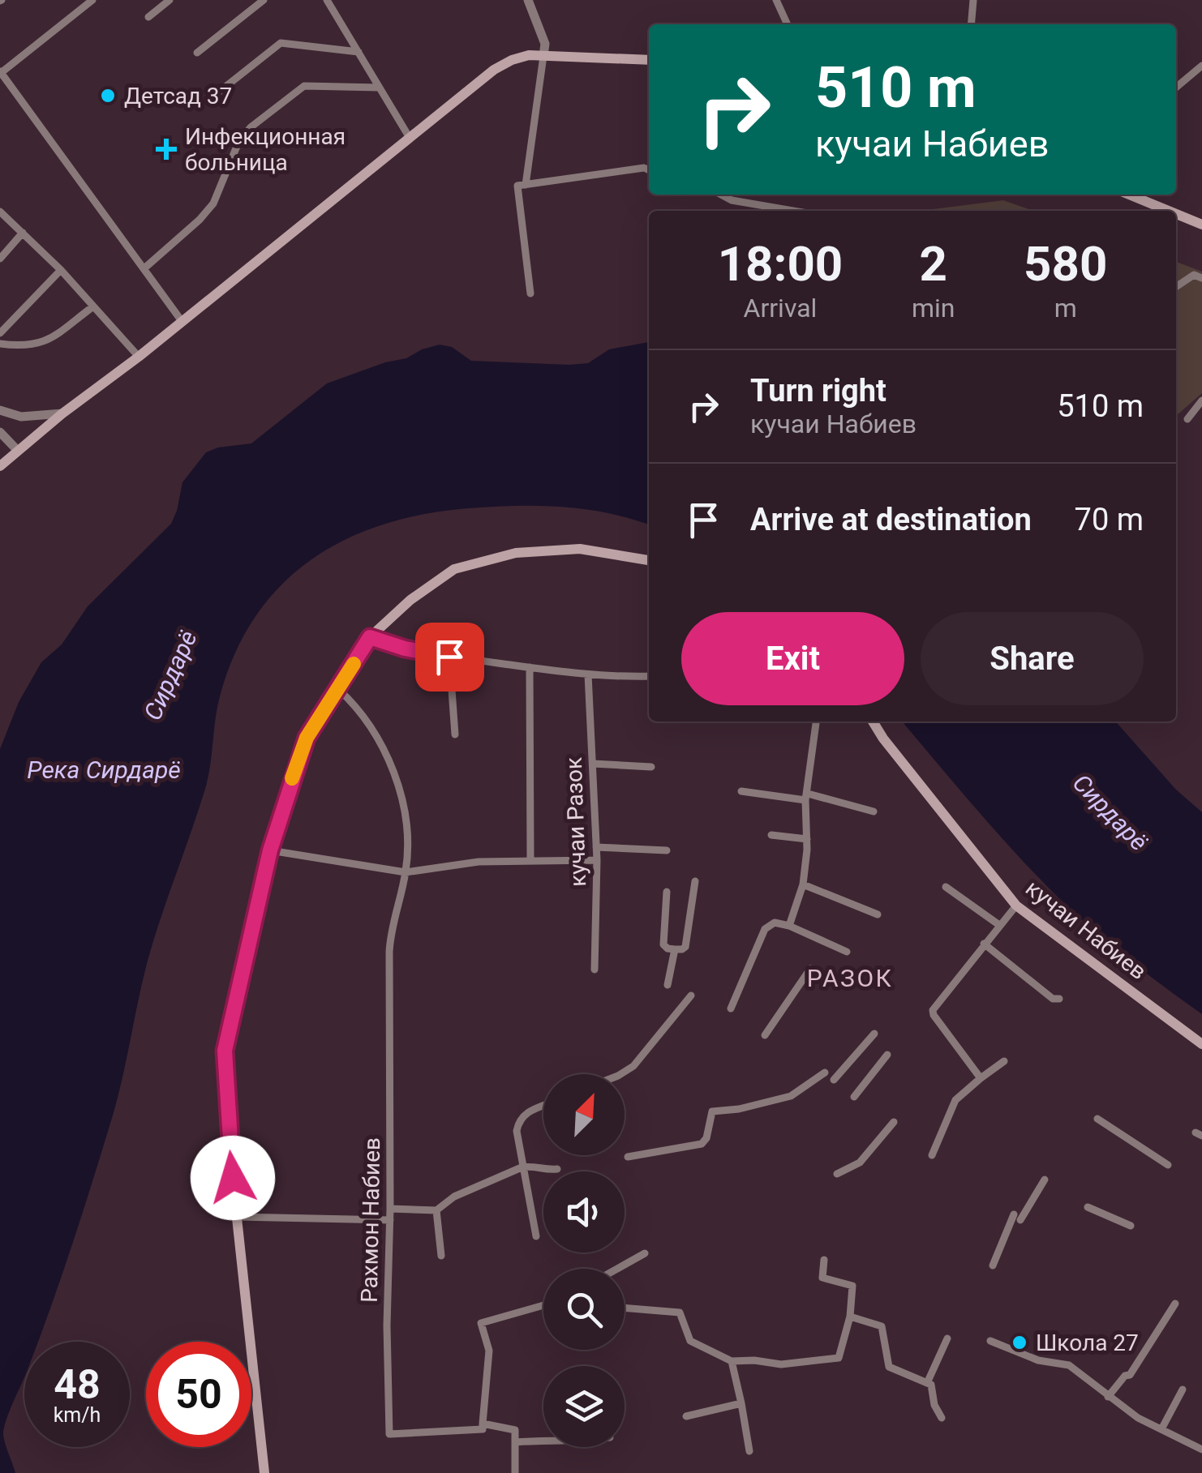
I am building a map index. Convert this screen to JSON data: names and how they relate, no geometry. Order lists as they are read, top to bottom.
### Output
{
  "streets": {
    "main road": ["кучаи Набиев"],
    "street": ["кучаи Разок", "Рахмон Набиев"]
  },
  "districts": ["РАЗОК"],
  "water": ["Сирдарё", "Река Сирдарё"],
  "places": {
    "other": ["Детсад 37", "Школа 27"],
    "health": ["Инфекционная больница"]
  },
  "north": "top right",
  "page": {
    "turn": ["510 m", "кучаи Набиев"],
    "eta": [
      "18:00",
      "Arrival",
      "2",
      "min",
      "580",
      "m"
    ],
    "list": [
      {
        "name": "Turn right",
        "note": "кучаи Набиев",
        "value": "510 m"
      },
      {
        "name": "Arrive at destination",
        "value": "70 m"
      }
    ],
    "buttons": ["Exit", "Share"],
    "speed": "48 km/h",
    "limit": "50"
  }
}
